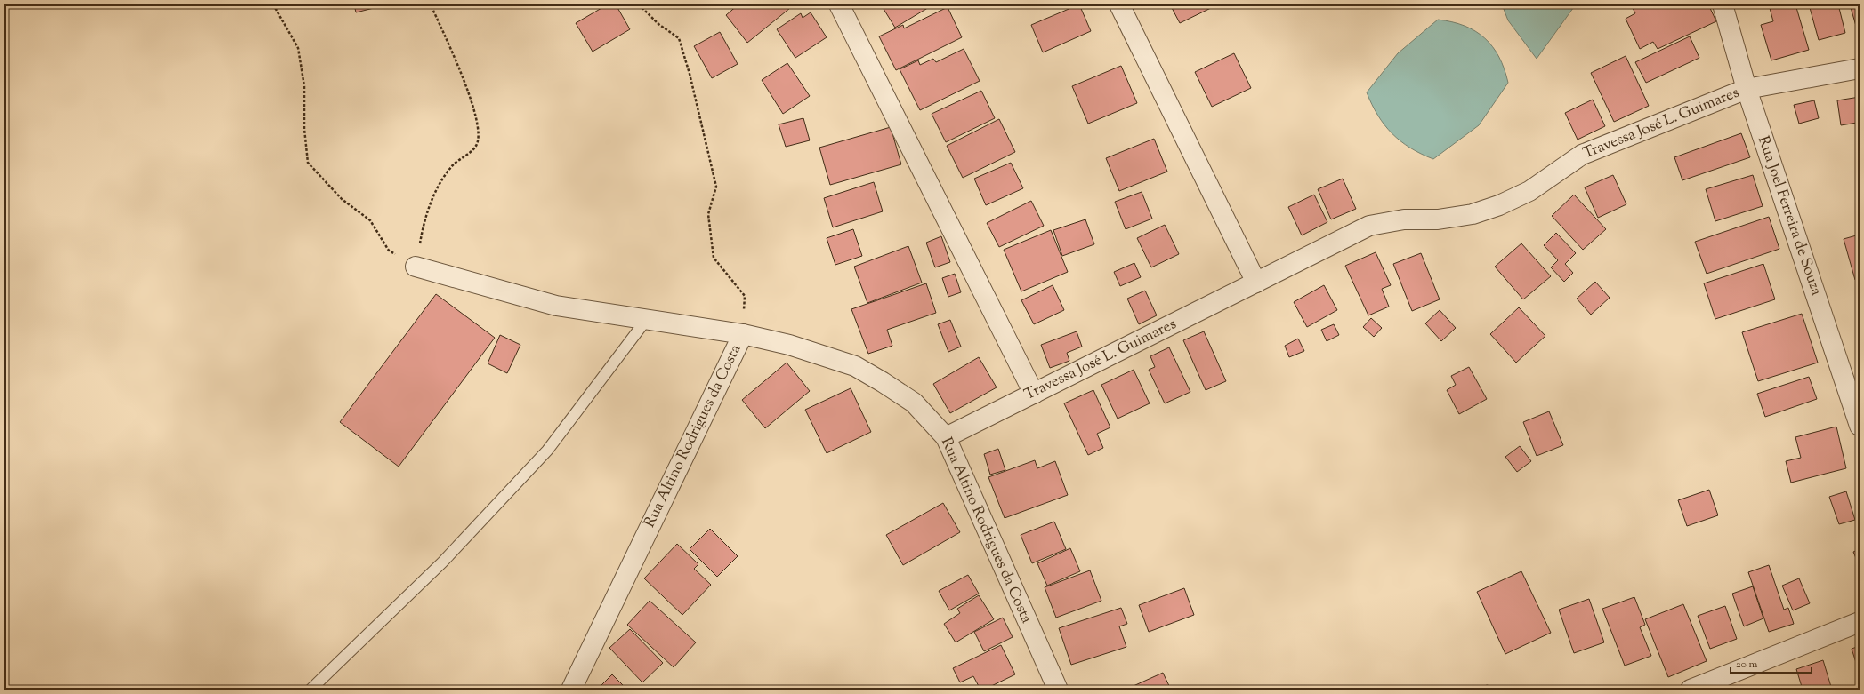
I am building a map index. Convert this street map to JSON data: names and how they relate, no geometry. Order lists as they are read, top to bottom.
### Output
{
  "streets": {
    "street": ["Travessa José L. Guimares", "Rua Joel Ferreira de Souza", "Rua Altino Rodrigues da Costa"]
  },
  "crossings": [
    ["Travessa José L. Guimares", "Rua Joel Ferreira de Souza"],
    ["Travessa José L. Guimares", "Rua Altino Rodrigues da Costa"]
  ],
  "scale_bar": "20 m"
}
